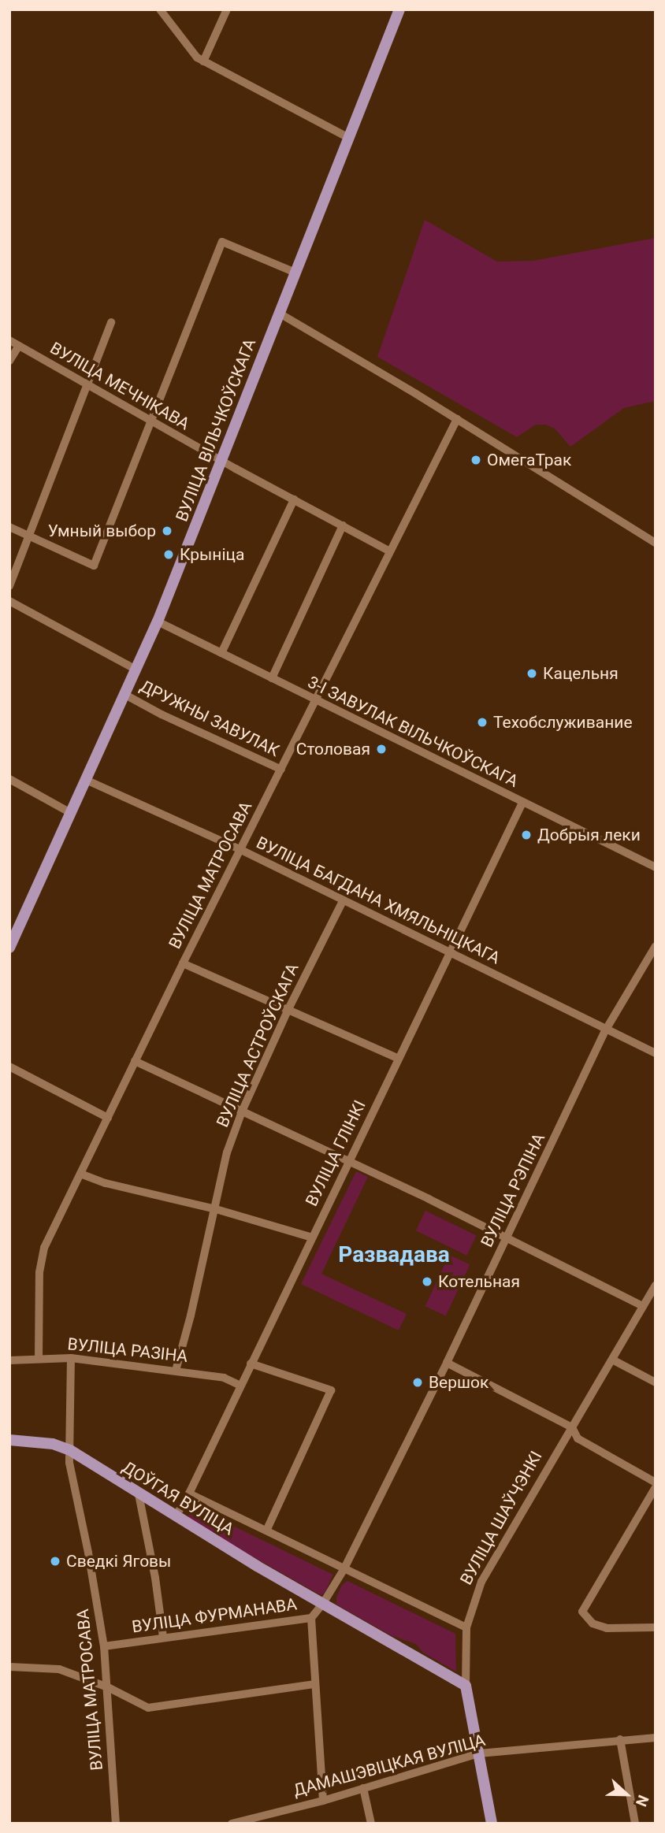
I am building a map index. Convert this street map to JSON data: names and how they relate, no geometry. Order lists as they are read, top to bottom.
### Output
{
  "streets": {
    "main road": ["ВУЛІЦА ВІЛЬЧКОЎСКАГА", "ДОЎГАЯ ВУЛІЦА", "ВУЛІЦА ШАЎЧЭНКІ"],
    "street": [
      "ВУЛІЦА МЕЧНІКАВА",
      "ДРУЖНЫ ЗАВУЛАК",
      "3-І ЗАВУЛАК ВІЛЬЧКОЎСКАГА",
      "ВУЛІЦА МАТРОСАВА",
      "ВУЛІЦА БАГДАНА ХМЯЛЬНІЦКАГА",
      "ВУЛІЦА АСТРОЎСКАГА",
      "ВУЛІЦА ГЛІНКІ",
      "ВУЛІЦА РЭПІНА",
      "ВУЛІЦА РАЗІНА",
      "ВУЛІЦА ФУРМАНАВА",
      "ДАМАШЭВІЦКАЯ ВУЛІЦА"
    ]
  },
  "crossings": [
    ["ВУЛІЦА МЕЧНІКАВА", "ВУЛІЦА ВІЛЬЧКОЎСКАГА"],
    ["ВУЛІЦА МЕЧНІКАВА", "ВУЛІЦА МАТРОСАВА"],
    ["ВУЛІЦА ВІЛЬЧКОЎСКАГА", "ДРУЖНЫ ЗАВУЛАК"],
    ["ВУЛІЦА ВІЛЬЧКОЎСКАГА", "3-І ЗАВУЛАК ВІЛЬЧКОЎСКАГА"],
    ["ВУЛІЦА ВІЛЬЧКОЎСКАГА", "ВУЛІЦА БАГДАНА ХМЯЛЬНІЦКАГА"],
    ["ДРУЖНЫ ЗАВУЛАК", "ВУЛІЦА МАТРОСАВА"],
    ["3-І ЗАВУЛАК ВІЛЬЧКОЎСКАГА", "ВУЛІЦА МАТРОСАВА"],
    ["3-І ЗАВУЛАК ВІЛЬЧКОЎСКАГА", "ВУЛІЦА ГЛІНКІ"],
    ["ВУЛІЦА МАТРОСАВА", "ВУЛІЦА БАГДАНА ХМЯЛЬНІЦКАГА"],
    ["ВУЛІЦА МАТРОСАВА", "ВУЛІЦА РАЗІНА"],
    ["ВУЛІЦА МАТРОСАВА", "ДОЎГАЯ ВУЛІЦА"],
    ["ВУЛІЦА МАТРОСАВА", "ВУЛІЦА ФУРМАНАВА"],
    ["ВУЛІЦА БАГДАНА ХМЯЛЬНІЦКАГА", "ВУЛІЦА АСТРОЎСКАГА"],
    ["ВУЛІЦА БАГДАНА ХМЯЛЬНІЦКАГА", "ВУЛІЦА ГЛІНКІ"],
    ["ВУЛІЦА БАГДАНА ХМЯЛЬНІЦКАГА", "ВУЛІЦА РЭПІНА"],
    ["ВУЛІЦА АСТРОЎСКАГА", "ВУЛІЦА РАЗІНА"],
    ["ВУЛІЦА ГЛІНКІ", "ВУЛІЦА РАЗІНА"],
    ["ВУЛІЦА ГЛІНКІ", "ДОЎГАЯ ВУЛІЦА"],
    ["ВУЛІЦА РЭПІНА", "ДОЎГАЯ ВУЛІЦА"],
    ["ДОЎГАЯ ВУЛІЦА", "ВУЛІЦА ШАЎЧЭНКІ"],
    ["ДОЎГАЯ ВУЛІЦА", "ВУЛІЦА ФУРМАНАВА"],
    ["ВУЛІЦА ШАЎЧЭНКІ", "ДАМАШЭВІЦКАЯ ВУЛІЦА"]
  ],
  "districts": ["Развадава"],
  "places": [
    "ОмегаТрак",
    "Умный выбор",
    "Крыніца",
    "Кацельня",
    "Техобслуживание",
    "Столовая",
    "Добрыя леки",
    "Котельная",
    "Вершок",
    "Сведкі Яговы"
  ],
  "north": "right"
}
